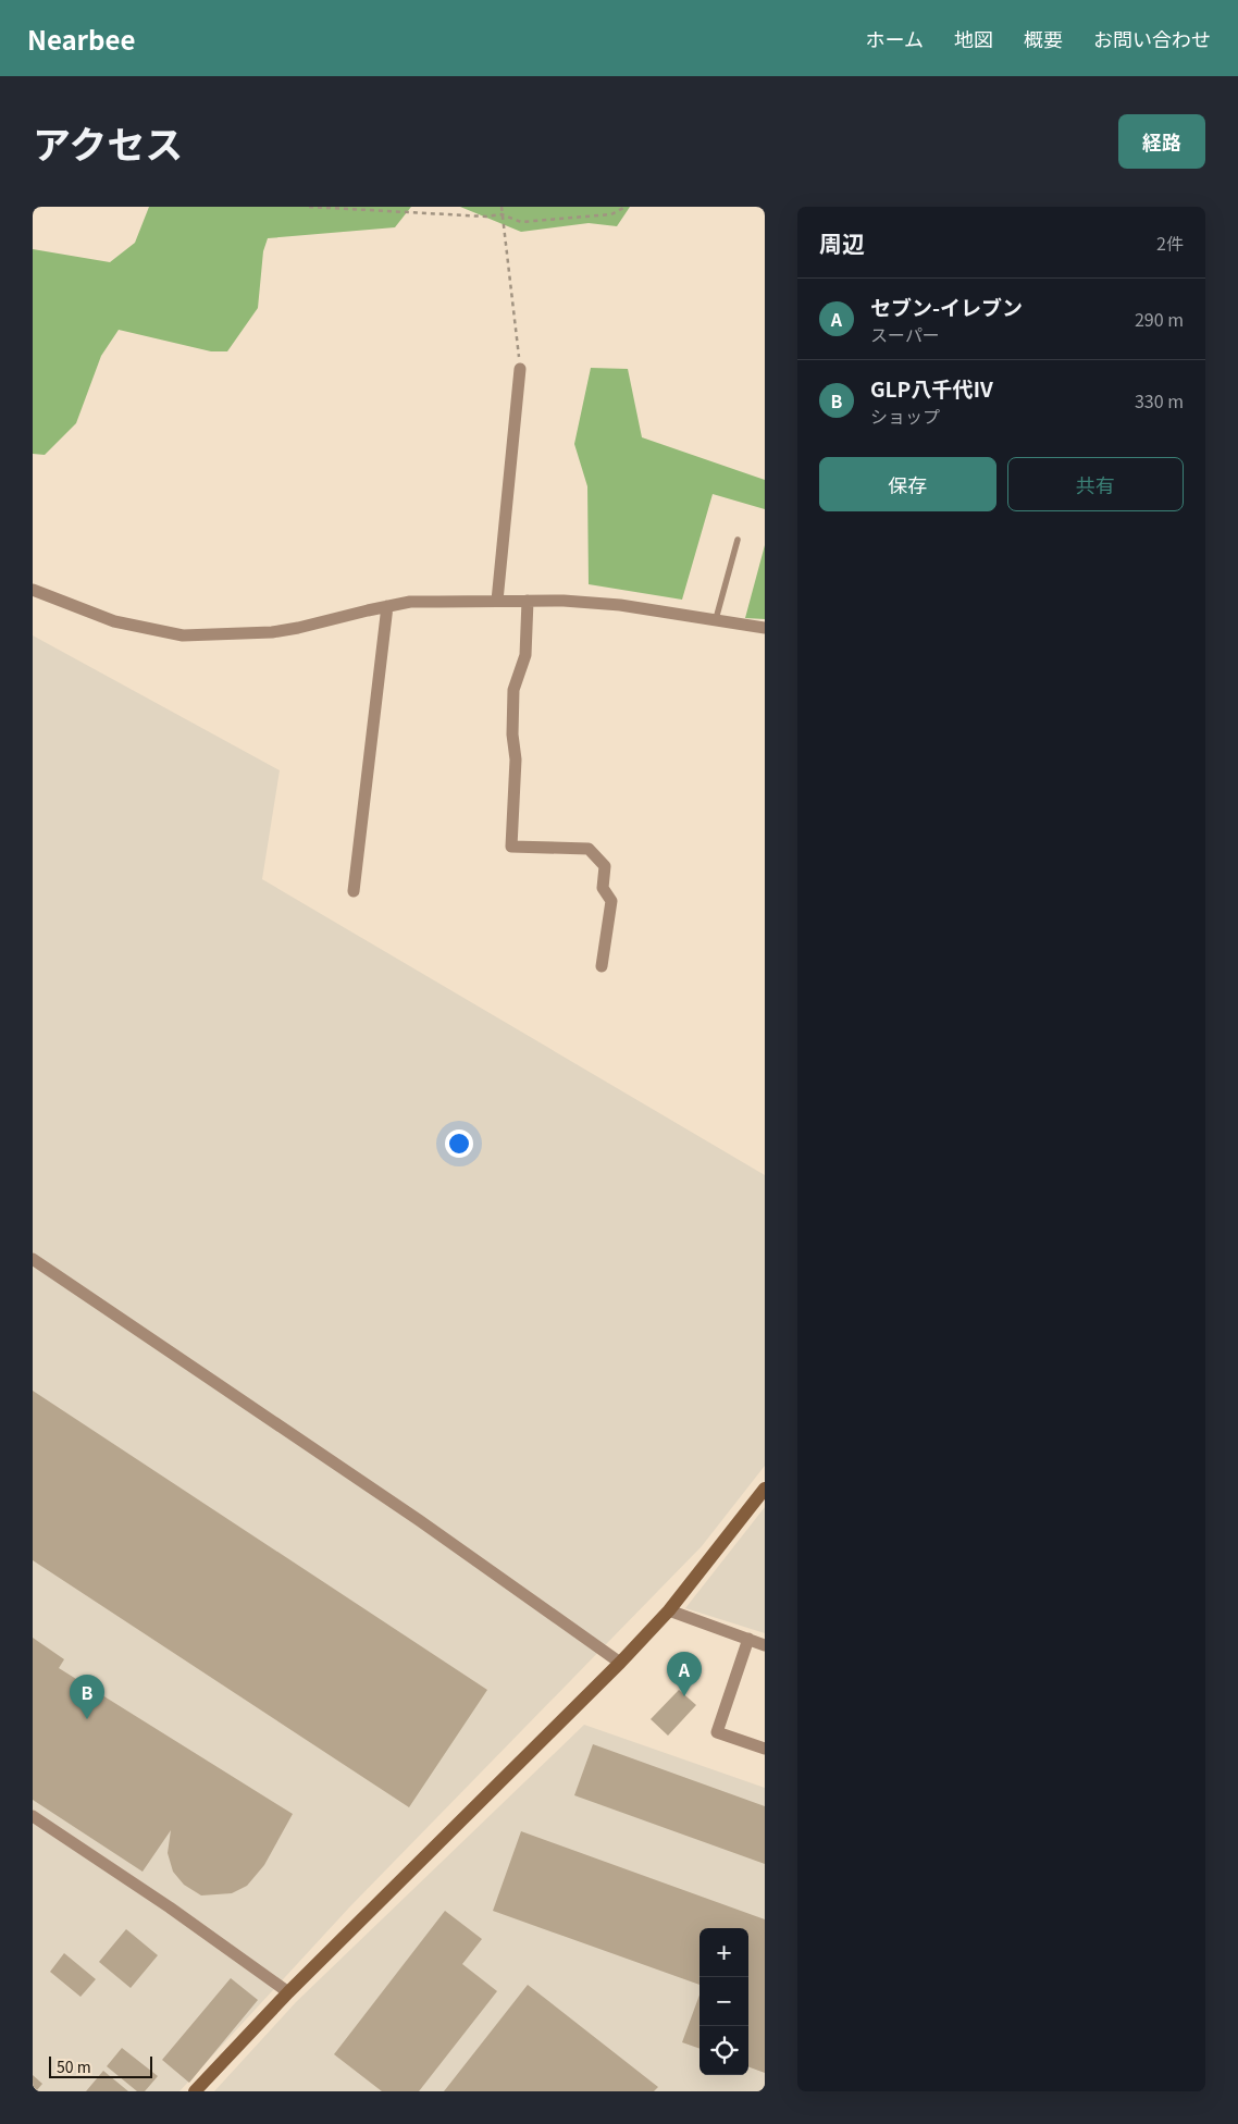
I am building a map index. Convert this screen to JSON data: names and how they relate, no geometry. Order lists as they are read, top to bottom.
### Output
{
  "scale_bar": "50 m",
  "page": {
    "header": "Nearbee",
    "nav": [
      "ホーム",
      "地図",
      "概要",
      "お問い合わせ"
    ],
    "title": "アクセス",
    "buttons": [
      "経路",
      ["保存", "共有"]
    ],
    "heading": ["周辺", "2件"],
    "list": [
      {
        "mark": "A",
        "name": "セブン-イレブン",
        "note": "スーパー",
        "value": "290 m"
      },
      {
        "mark": "B",
        "name": "GLP八千代Ⅳ",
        "note": "ショップ",
        "value": "330 m"
      }
    ],
    "pins": ["A", "B"],
    "map_buttons": ["+", "−"],
    "scale": "50 m"
  }
}
